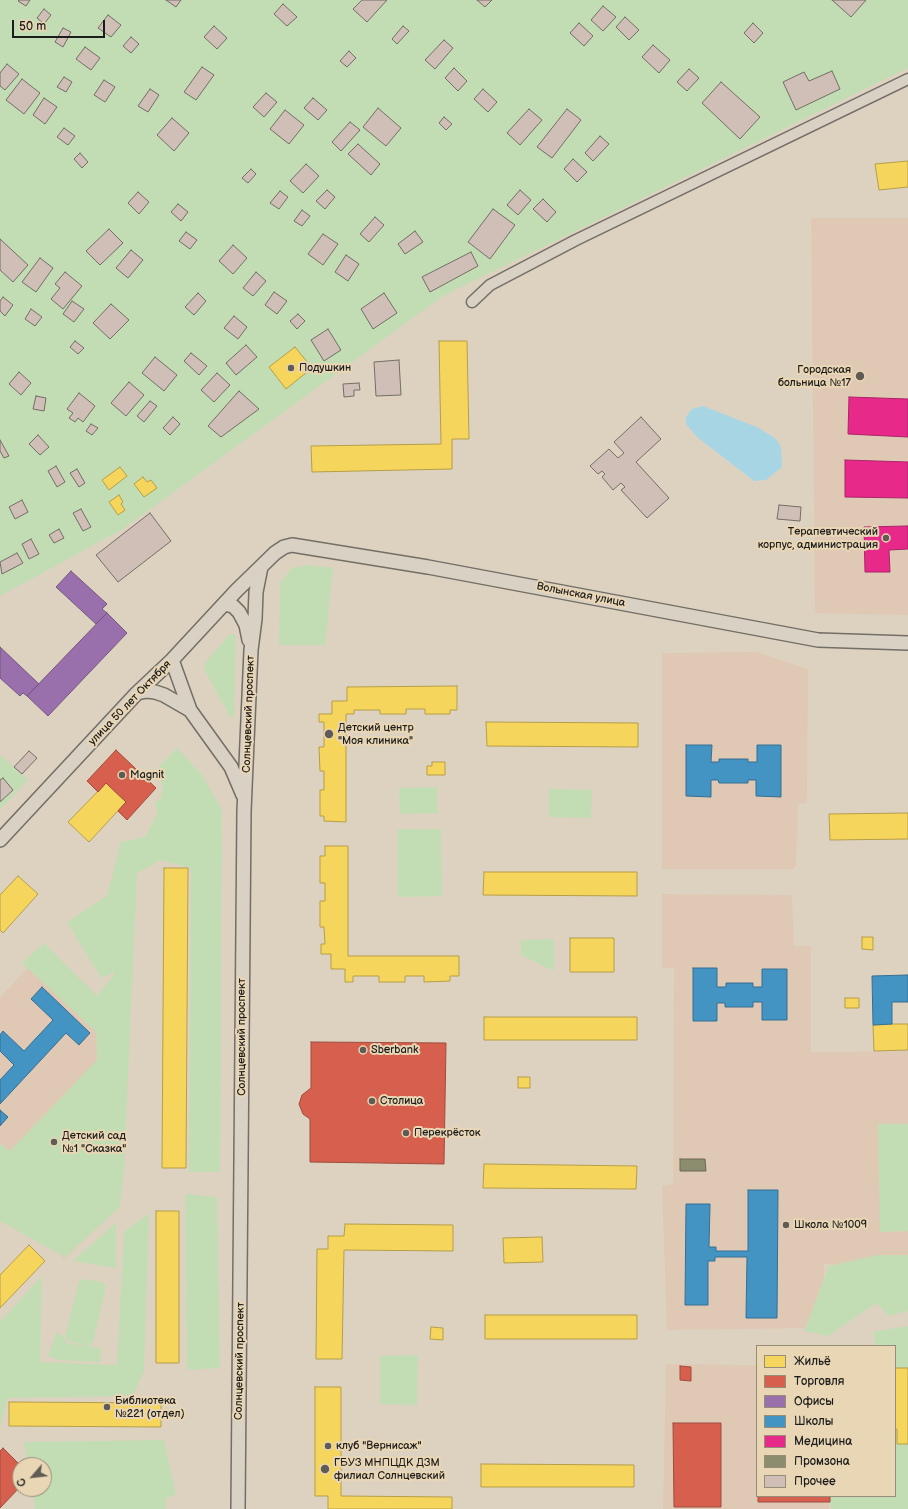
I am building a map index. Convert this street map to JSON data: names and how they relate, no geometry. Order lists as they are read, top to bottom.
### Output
{
  "streets": {
    "street": ["Волынская улица", "улица 50 лет Октября", "Солнцевский проспект"]
  },
  "crossings": [
    ["Волынская улица", "улица 50 лет Октября"],
    ["Волынская улица", "Солнцевский проспект"],
    ["улица 50 лет Октября", "Солнцевский проспект"]
  ],
  "places": [
    "Подушкин",
    "Городская больница №17",
    "Терапевтический корпус, администрация",
    "Детский центр \"Моя клиника\"",
    "Magnit",
    "Sberbank",
    "Столица",
    "Перекрёсток",
    "Детский сад №1 \"Сказка\"",
    "Школа №1009",
    "Библиотека №221 (отдел)",
    "клуб \"Вернисаж\"",
    "ГБУЗ МНПЦДК ДЗМ филиал Солнцевский"
  ],
  "legend": [
    "Жильё",
    "Торговля",
    "Офисы",
    "Школы",
    "Медицина",
    "Промзона",
    "Прочее"
  ],
  "scale_bar": "50 m",
  "north": "bottom left"
}
